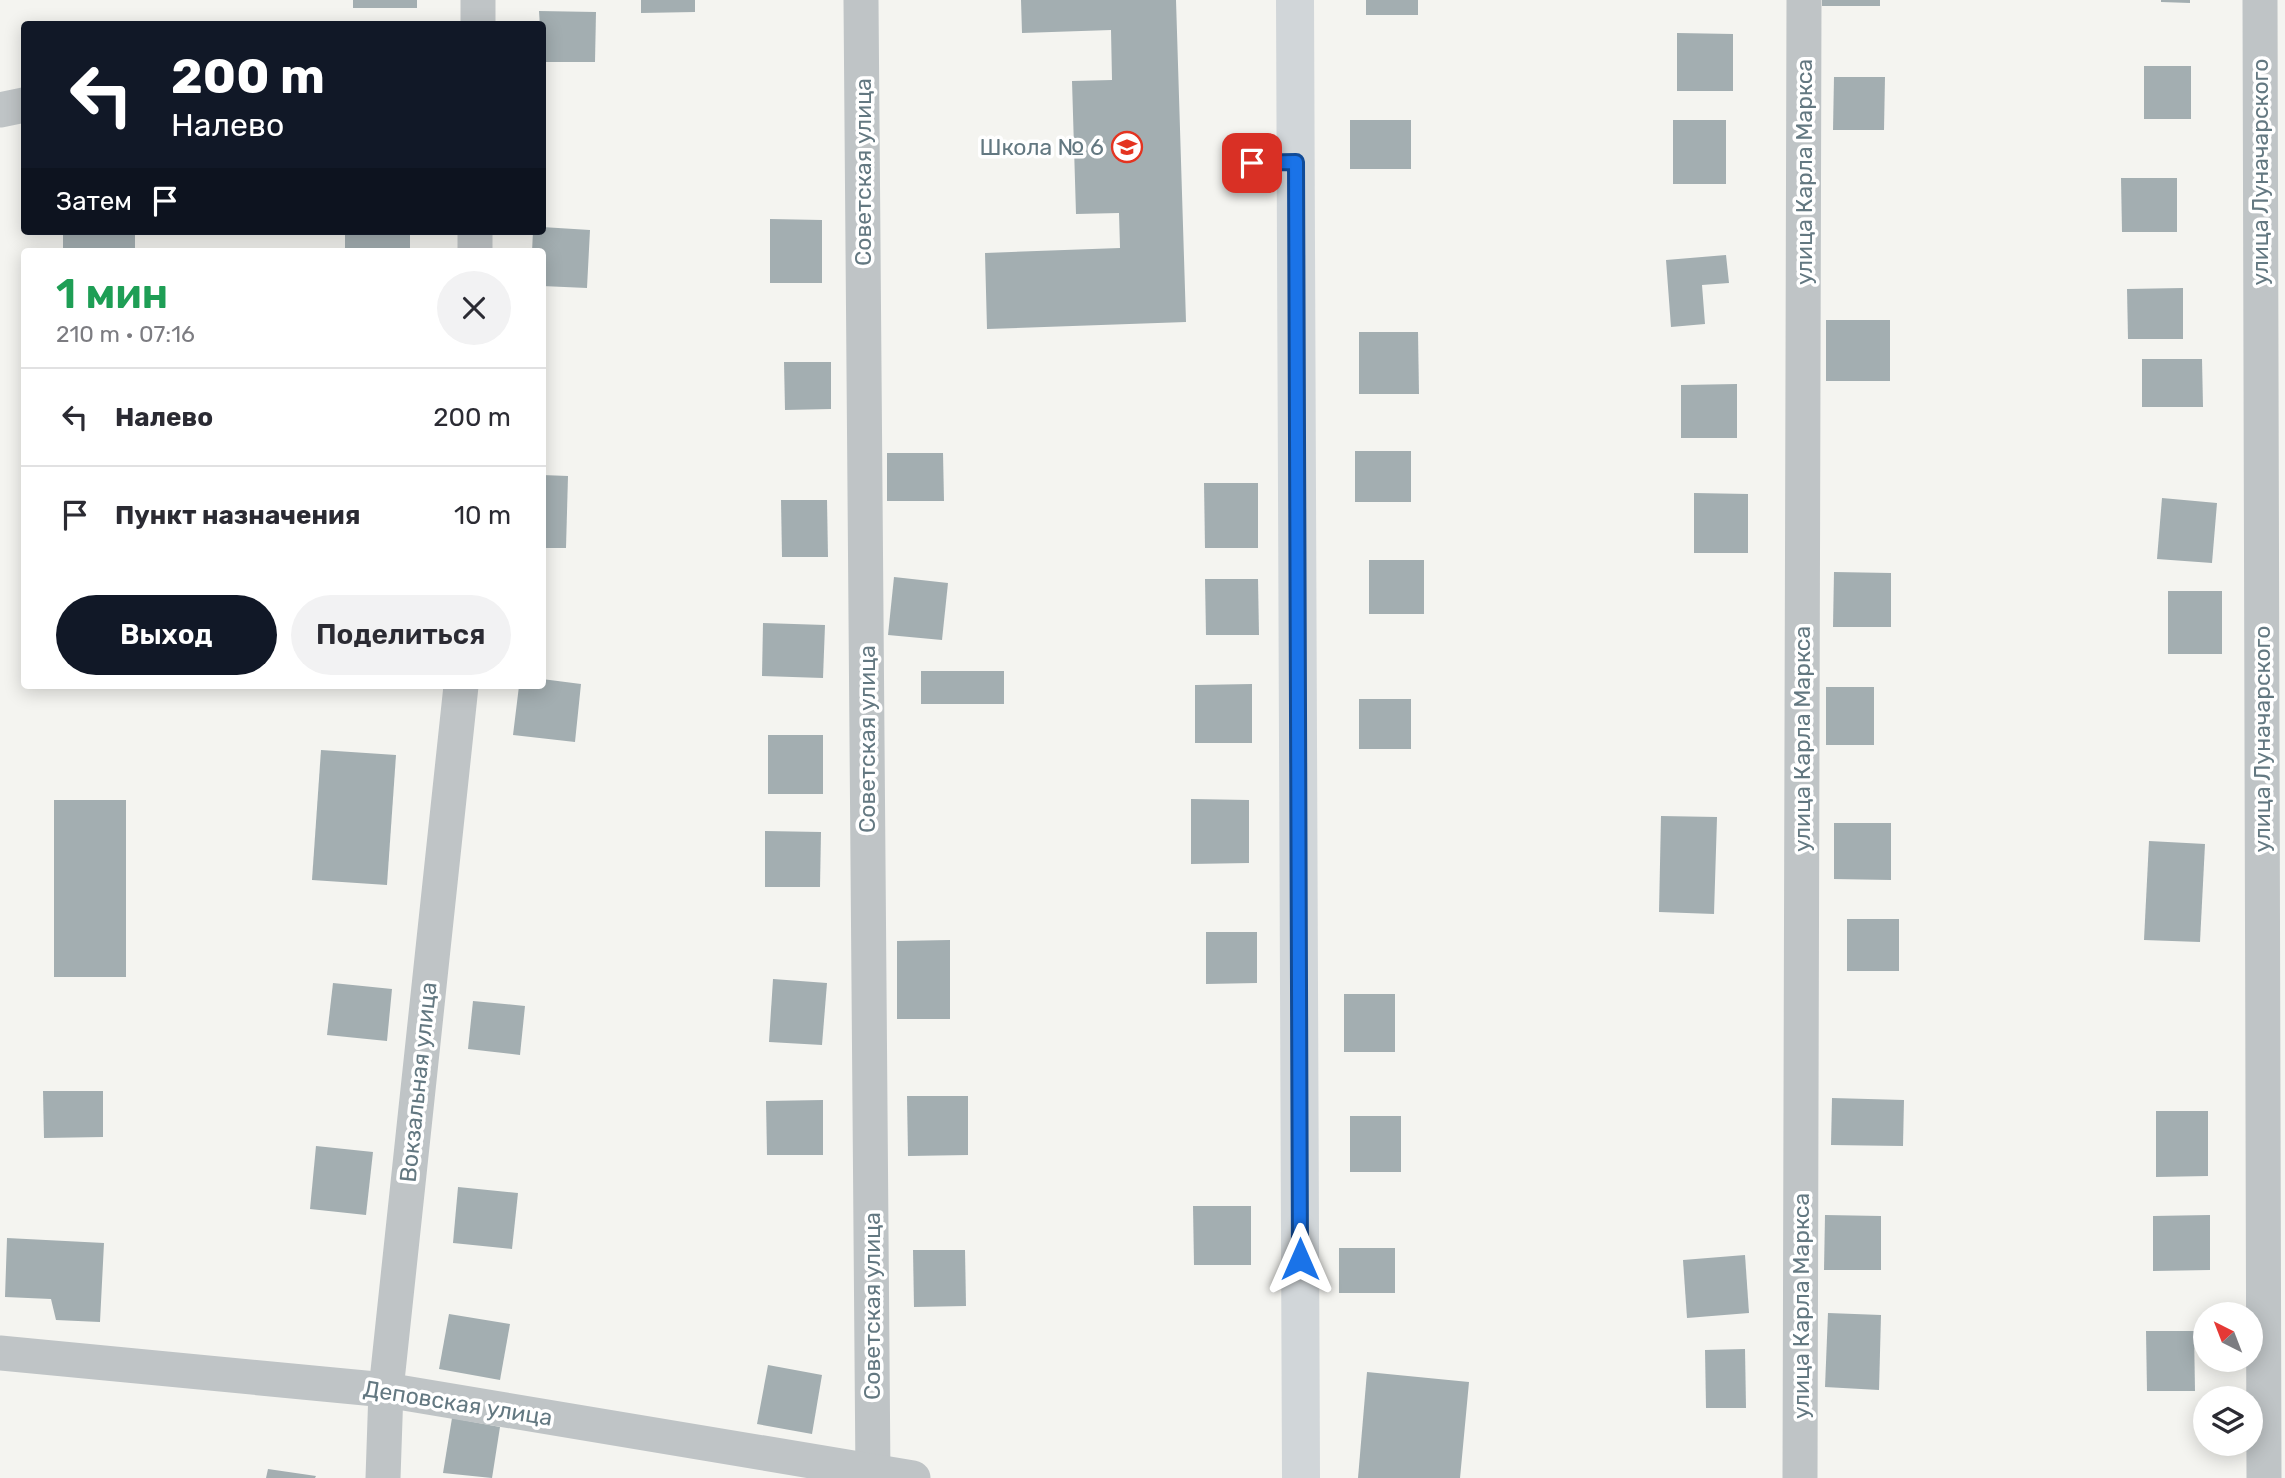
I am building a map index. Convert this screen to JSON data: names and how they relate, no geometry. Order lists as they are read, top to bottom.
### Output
{
  "streets": {
    "street": [
      "Советская улица",
      "улица Карла Маркса",
      "улица Луначарского",
      "Вокзальная улица",
      "Деповская улица"
    ]
  },
  "crossings": [
    ["Советская улица", "Деповская улица"],
    ["Вокзальная улица", "Деповская улица"]
  ],
  "places": {
    "school or university": ["Школа № 6"]
  },
  "north": "top left",
  "page": {
    "turn": ["200 m", "Налево"],
    "then": "Затем",
    "heading": ["1 мин", "210 m · 07:16"],
    "list": [
      {
        "name": "Налево",
        "value": "200 m"
      },
      {
        "name": "Пункт назначения",
        "value": "10 m"
      }
    ],
    "buttons": ["Выход", "Поделиться"]
  }
}
